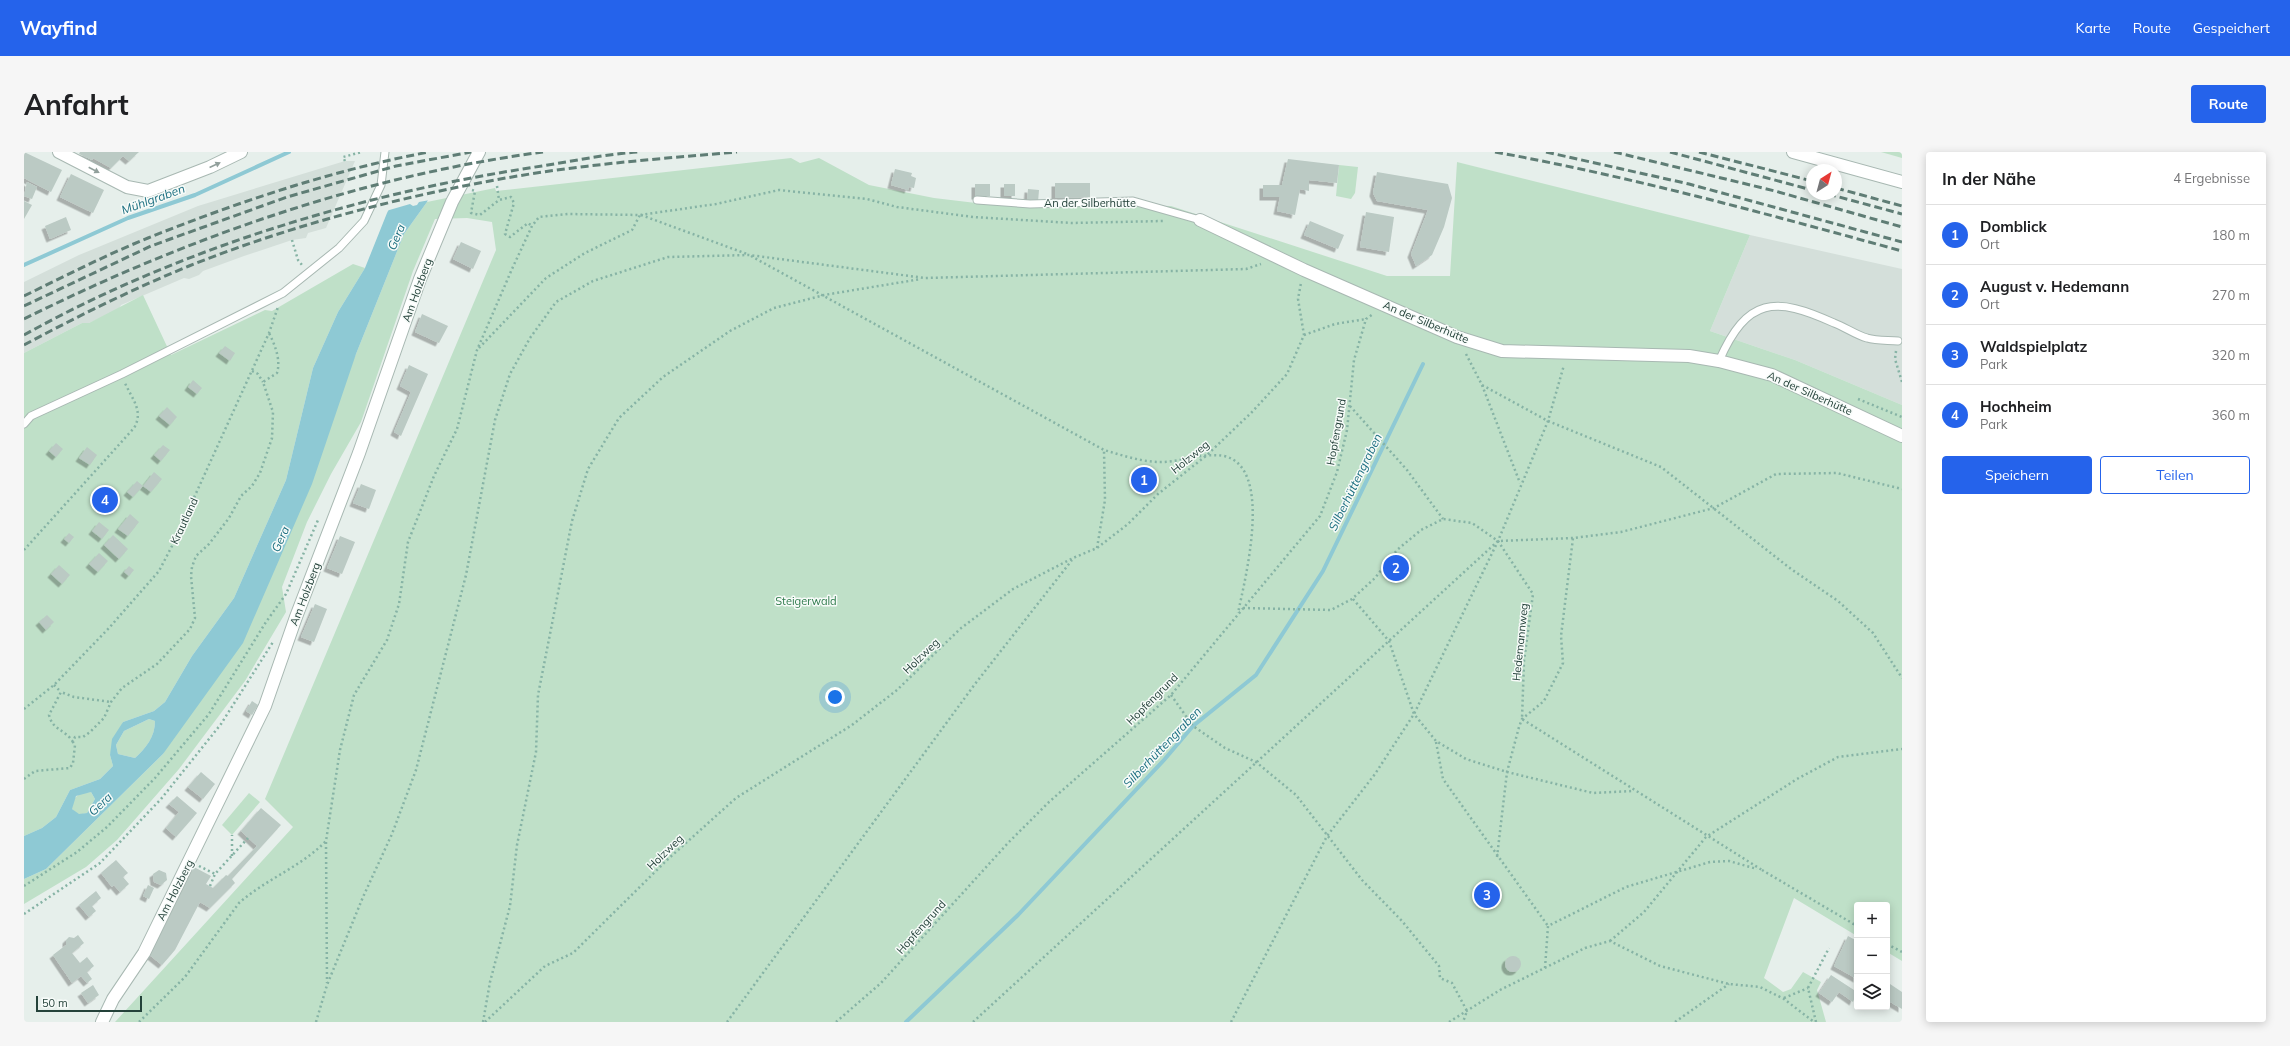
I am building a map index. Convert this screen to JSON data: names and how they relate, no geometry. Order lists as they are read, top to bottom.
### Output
{
  "streets": {
    "street": ["An der Silberhütte", "Am Holzberg"],
    "path": [
      "Hopfengrund",
      "Holzweg",
      "Krautland",
      "Hedemannweg"
    ]
  },
  "water": ["Mühlgraben", "Gera", "Silberhüttengraben"],
  "parks": ["Steigerwald"],
  "scale_bar": "50 m",
  "north": "top right",
  "page": {
    "header": "Wayfind",
    "nav": ["Karte", "Route", "Gespeichert"],
    "buttons": [
      "Route",
      ["Speichern", "Teilen"]
    ],
    "title": "Anfahrt",
    "heading": ["In der Nähe", "4 Ergebnisse"],
    "list": [
      {
        "mark": "1",
        "name": "Domblick",
        "note": "Ort",
        "value": "180 m"
      },
      {
        "mark": "2",
        "name": "August v. Hedemann",
        "note": "Ort",
        "value": "270 m"
      },
      {
        "mark": "3",
        "name": "Waldspielplatz",
        "note": "Park",
        "value": "320 m"
      },
      {
        "mark": "4",
        "name": "Hochheim",
        "note": "Park",
        "value": "360 m"
      }
    ],
    "pins": [
      "1",
      "4",
      "2",
      "3"
    ],
    "map_buttons": ["+", "−"],
    "scale": "50 m"
  }
}
